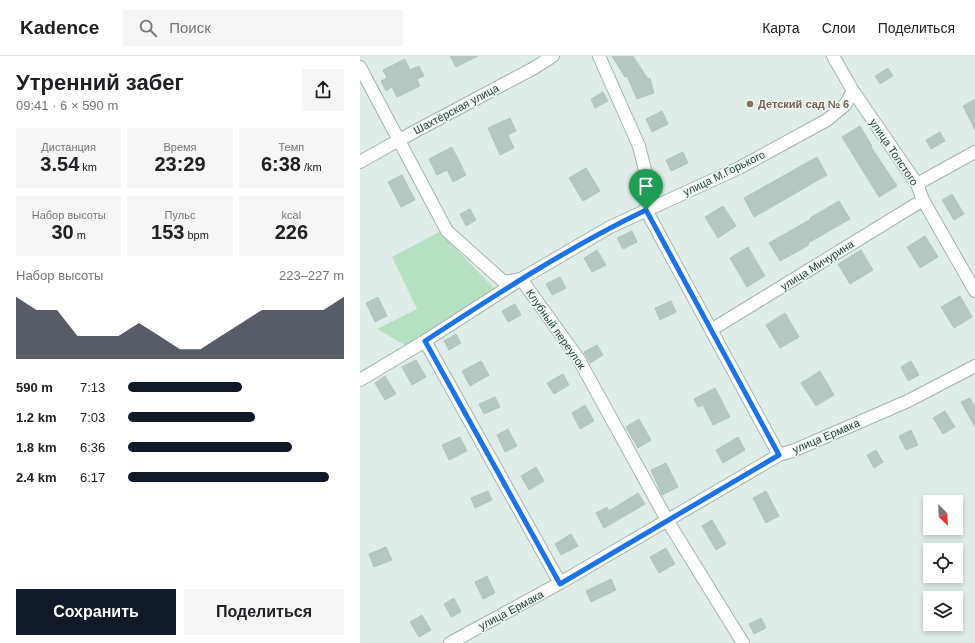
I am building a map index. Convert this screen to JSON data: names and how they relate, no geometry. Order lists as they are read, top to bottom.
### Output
{
  "streets": {
    "street": [
      "Шахтёрская улица",
      "улица Толстого",
      "улица М.Горького",
      "улица Мичурина",
      "Клубный переулок",
      "улица Ермака"
    ]
  },
  "crossings": [
    ["Шахтёрская улица", "Клубный переулок"],
    ["улица Толстого", "улица М.Горького"],
    ["улица Толстого", "улица Мичурина"],
    ["улица М.Горького", "Клубный переулок"],
    ["Клубный переулок", "улица Ермака"]
  ],
  "places": ["Детский сад № 6"],
  "north": "bottom right",
  "page": {
    "header": "Kadence",
    "search": "Поиск",
    "nav": ["Карта", "Слои", "Поделиться"],
    "heading": ["Утренний забег", "09:41 · 6 × 590 m"],
    "stats": [
      ["Дистанция", "3.54 km"],
      ["Время", "23:29"],
      ["Темп", "6:38 /km"],
      ["Набор высоты", "30 m"],
      ["Пульс", "153 bpm"],
      ["kcal", "226"]
    ],
    "chart": ["Набор высоты", "223–227 m"],
    "list": [
      {
        "name": "590 m",
        "note": "7:13"
      },
      {
        "name": "1.2 km",
        "note": "7:03"
      },
      {
        "name": "1.8 km",
        "note": "6:36"
      },
      {
        "name": "2.4 km",
        "note": "6:17"
      }
    ],
    "buttons": ["Сохранить", "Поделиться"]
  }
}
